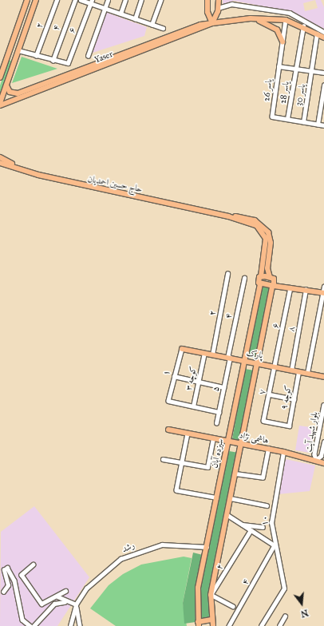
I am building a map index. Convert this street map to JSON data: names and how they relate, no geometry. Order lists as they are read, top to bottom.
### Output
{
  "streets": {
    "main road": [
      "Yaser",
      "حاج حسین احمدیان",
      "پارک",
      "هاشمی نژاد",
      "سیزده آبان"
    ],
    "street": [
      "۲",
      "۴",
      "۶",
      "یاسر 26",
      "یاسر 28",
      "یاسر 30",
      "۸",
      "۱",
      "کوچه ۳",
      "۵",
      "۷",
      "کوچه ۹",
      "بلوار شهید آیت",
      "۱۰",
      "رشد"
    ]
  },
  "crossings": [
    ["۲", "پارک"],
    ["۴", "۶"],
    ["۴", "پارک"],
    ["۴", "۵"],
    ["۴", "۱۰"],
    ["۶", "پارک"],
    ["۶", "۷"],
    ["Yaser", "یاسر 26"],
    ["Yaser", "یاسر 28"],
    ["Yaser", "یاسر 30"],
    ["یاسر 26", "یاسر 28"],
    ["حاج حسین احمدیان", "سیزده آبان"],
    ["۸", "پارک"],
    ["پارک", "۱"],
    ["پارک", "کوچه ۳"],
    ["پارک", "۵"],
    ["پارک", "۷"],
    ["پارک", "کوچه ۹"],
    ["پارک", "سیزده آبان"],
    ["۱", "کوچه ۳"],
    ["۷", "کوچه ۹"],
    ["بلوار شهید آیت", "هاشمی نژاد"],
    ["هاشمی نژاد", "سیزده آبان"],
    ["هاشمی نژاد", "۱۰"],
    ["سیزده آبان", "رشد"]
  ],
  "north": "bottom"
}
